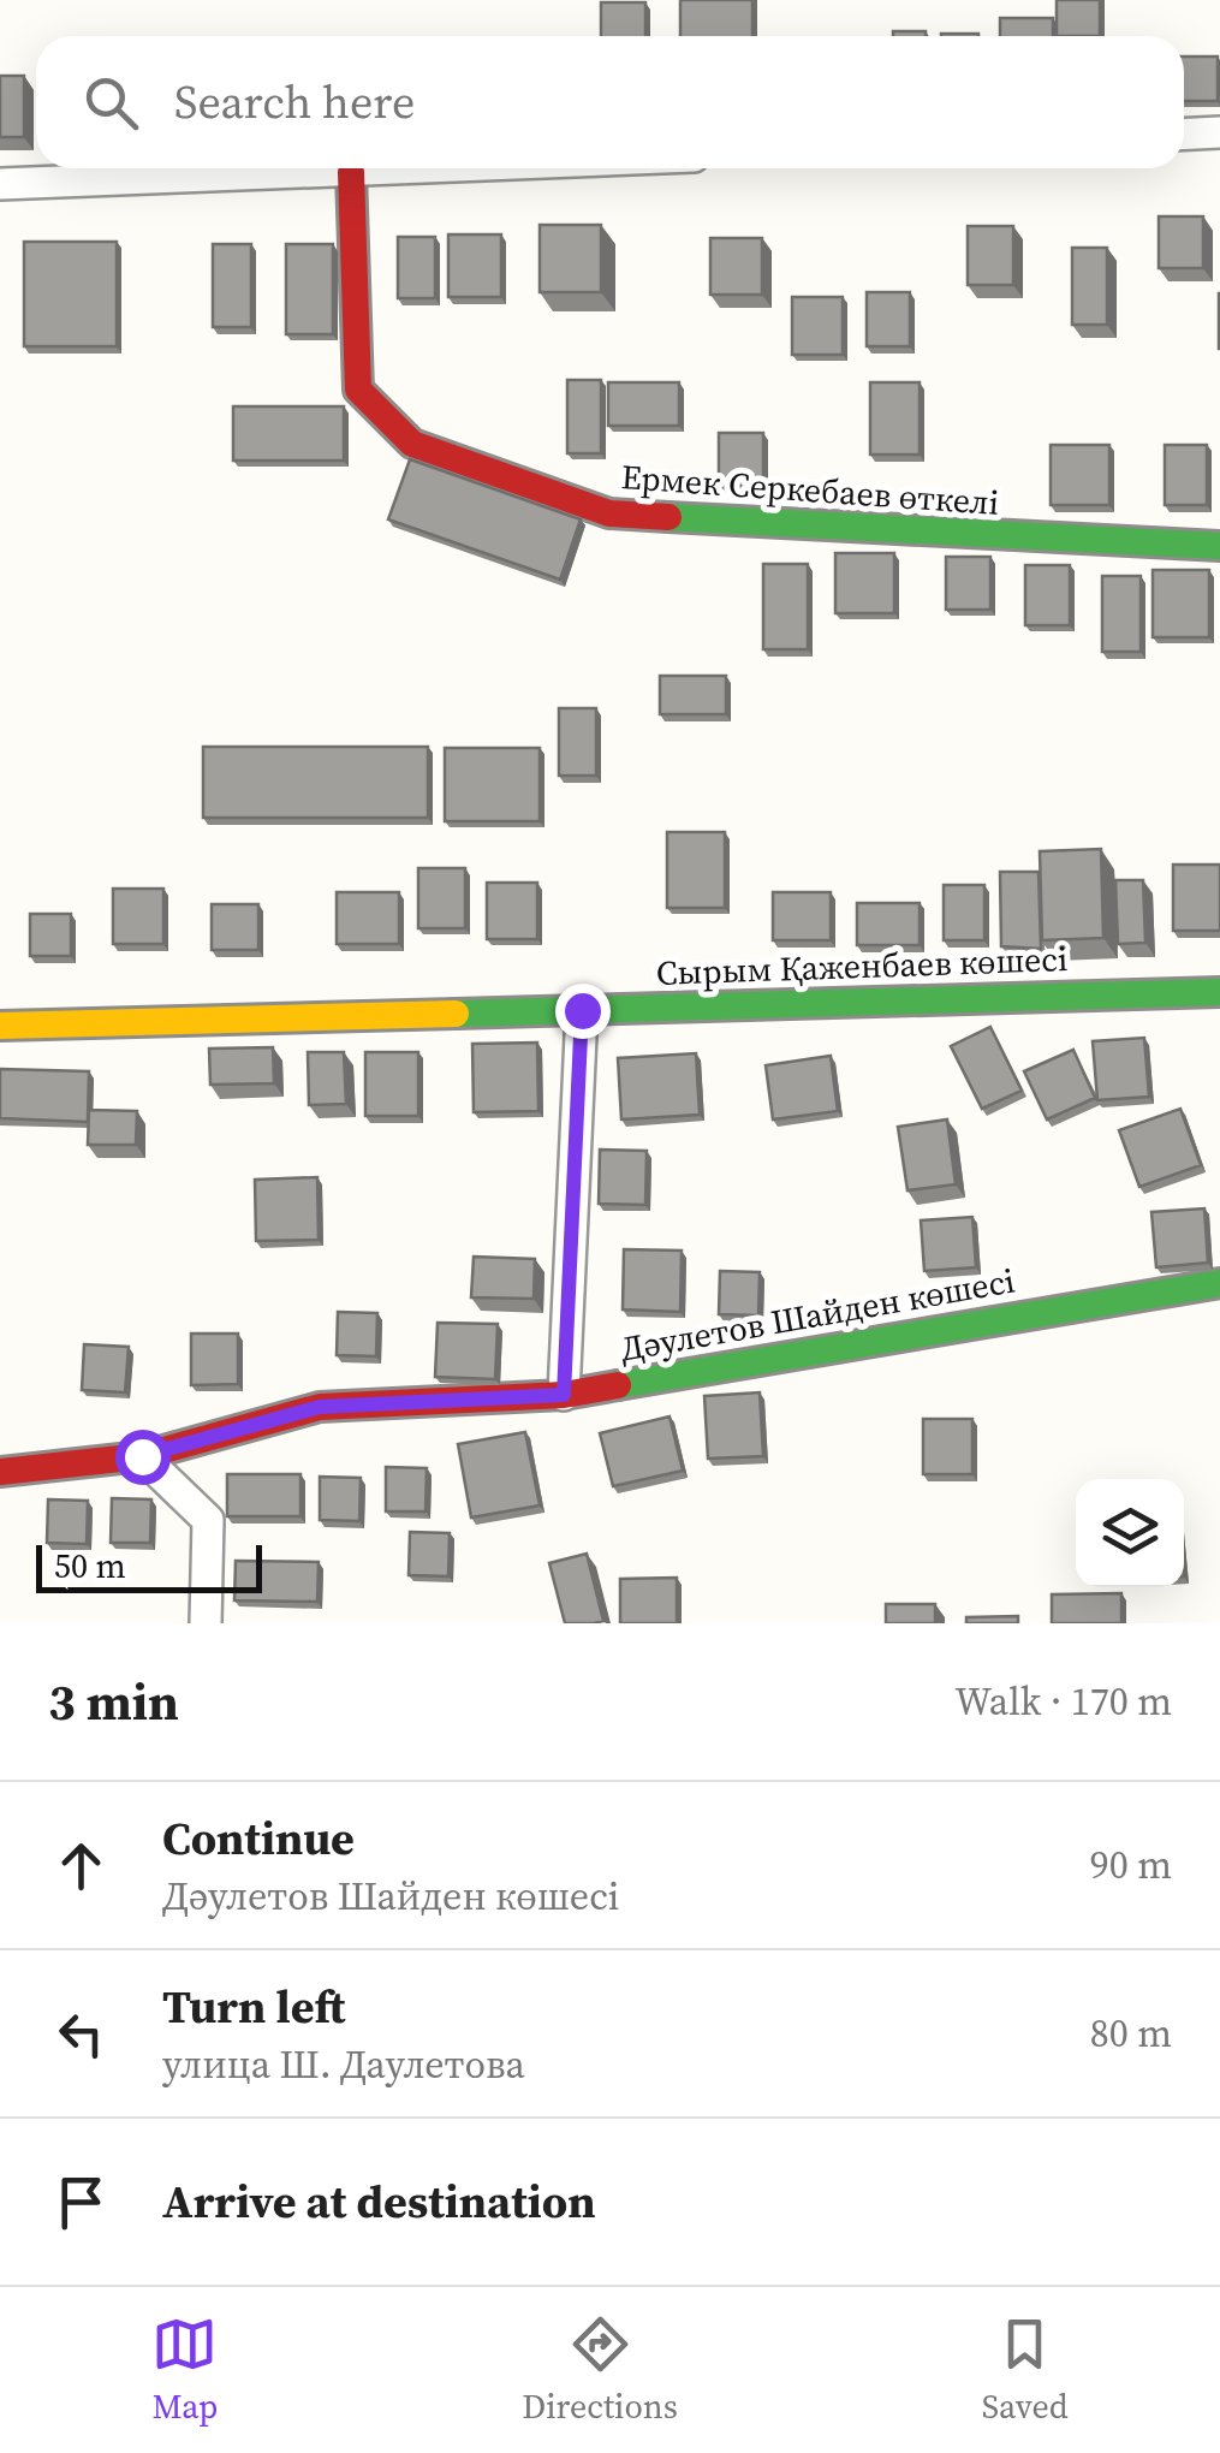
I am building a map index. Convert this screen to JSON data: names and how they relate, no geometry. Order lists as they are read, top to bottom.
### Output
{
  "streets": {
    "street": ["Ермек Серкебаев өткелі", "Сырым Қаженбаев көшесі", "Дәулетов Шайден көшесі"]
  },
  "scale_bar": "50 m",
  "page": {
    "search": "Search here",
    "scale": "50 m",
    "heading": ["3 min", "Walk · 170 m"],
    "list": [
      ["Continue", "Дәулетов Шайден көшесі", "90 m"],
      ["Turn left", "улица Ш. Даулетова", "80 m"],
      "Arrive at destination"
    ],
    "nav": ["Map", "Directions", "Saved"]
  }
}
